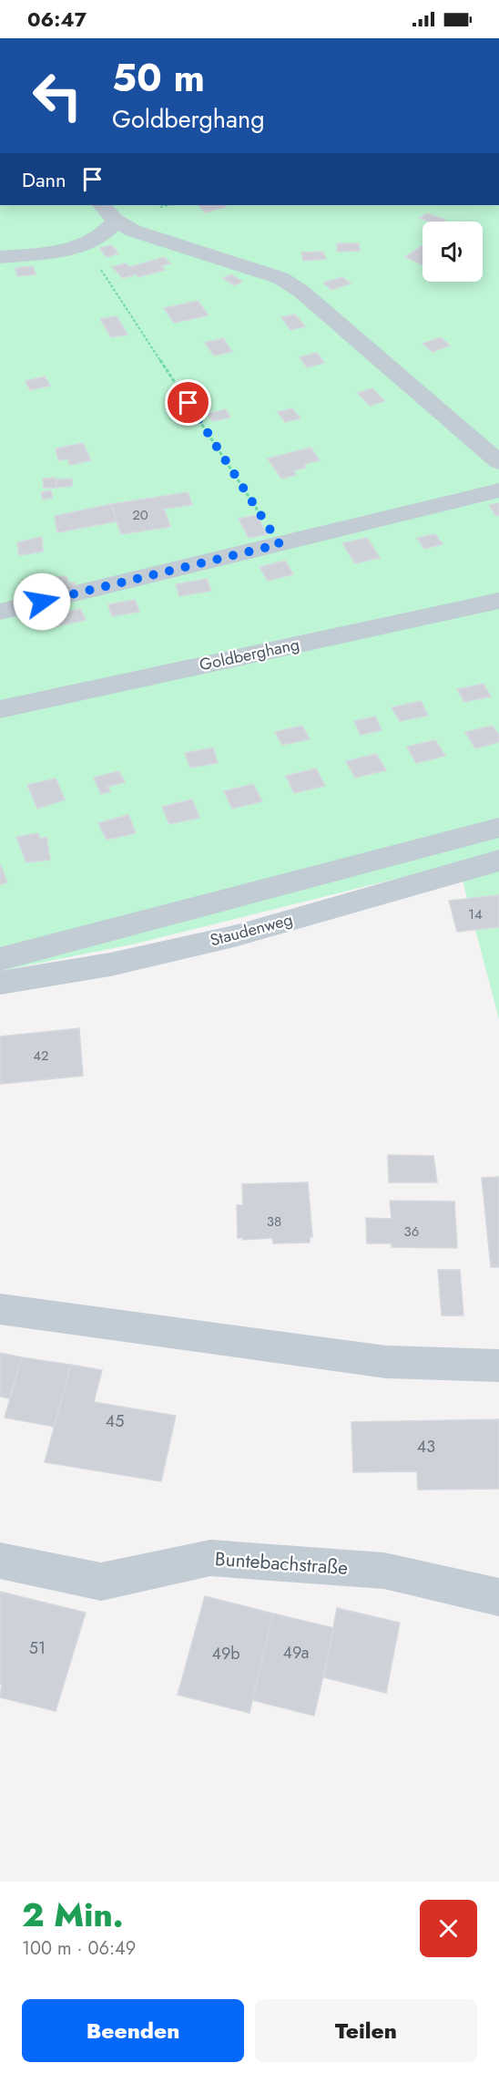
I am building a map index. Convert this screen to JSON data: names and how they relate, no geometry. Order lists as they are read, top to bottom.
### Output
{
  "streets": {
    "street": ["Goldberghang", "Staudenweg", "Buntebachstraße"]
  },
  "house_numbers": [
    "20",
    "14",
    "42",
    "38",
    "36",
    "45",
    "43",
    "51",
    "49a",
    "49b"
  ],
  "page": {
    "status": "06:47",
    "turn": ["50 m", "Goldberghang"],
    "then": "Dann",
    "heading": ["2 Min.", "100 m · 06:49"],
    "buttons": ["Beenden", "Teilen"]
  }
}
